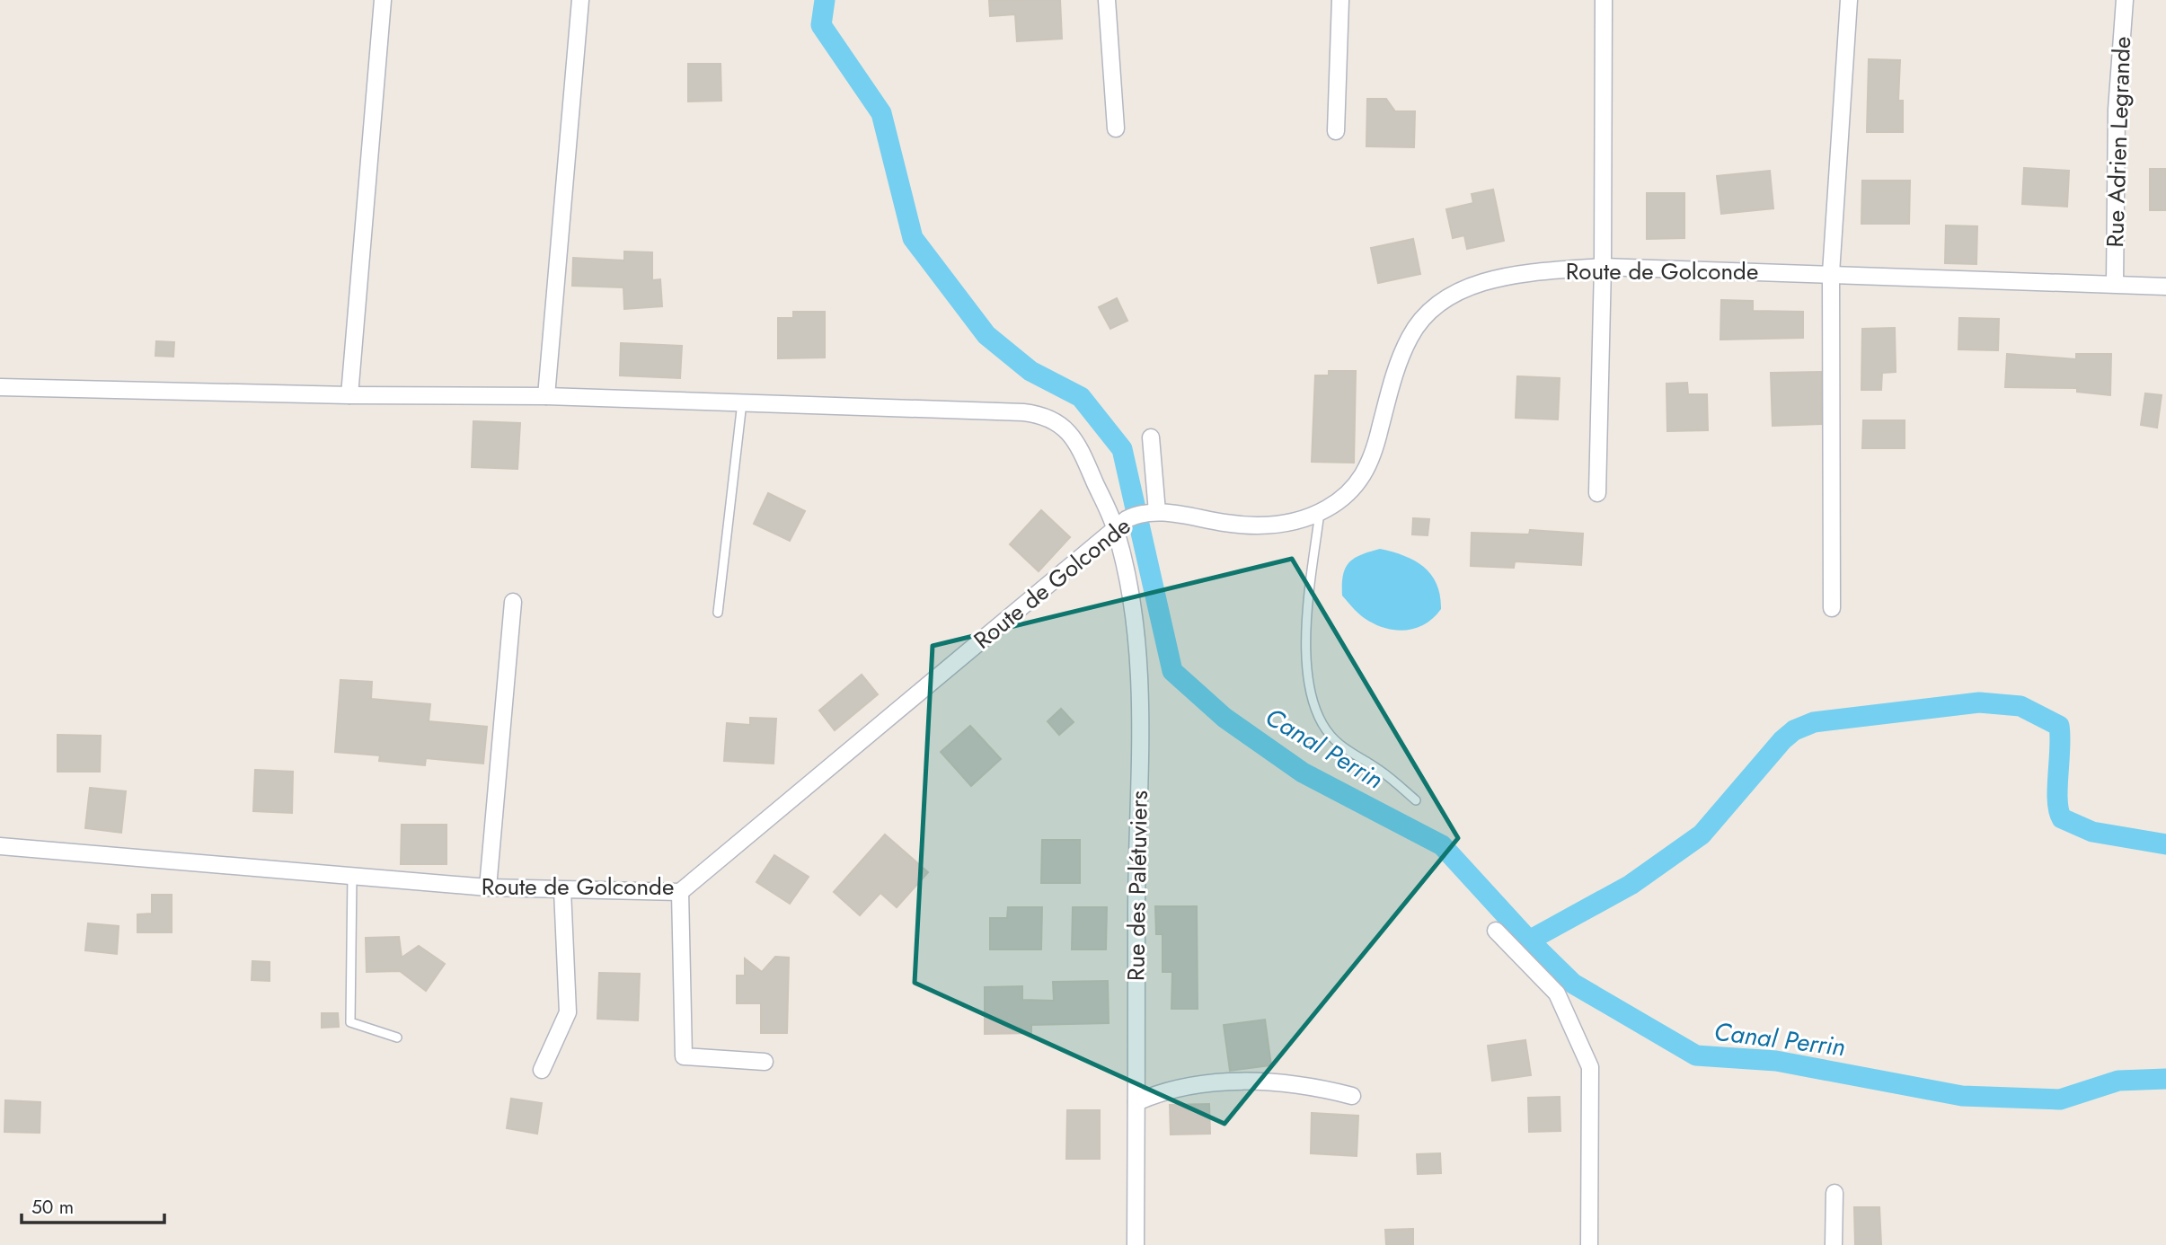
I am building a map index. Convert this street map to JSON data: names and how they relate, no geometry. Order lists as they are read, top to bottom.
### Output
{
  "streets": {
    "street": ["Rue Adrien Legrande", "Route de Golconde", "Rue des Palétuviers"]
  },
  "crossings": [
    ["Rue Adrien Legrande", "Route de Golconde"],
    ["Route de Golconde", "Rue des Palétuviers"]
  ],
  "water": ["Canal Perrin"],
  "scale_bar": "50 m"
}
